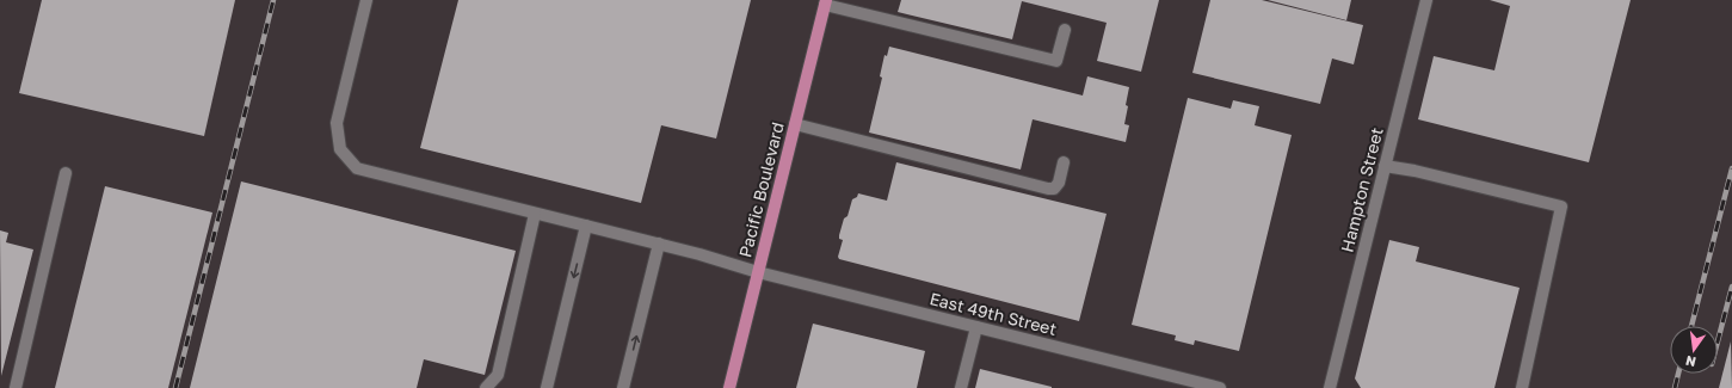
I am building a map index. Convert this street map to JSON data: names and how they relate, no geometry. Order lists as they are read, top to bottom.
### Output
{
  "streets": {
    "main road": ["Pacific Boulevard"],
    "street": ["Hampton Street", "East 49th Street"]
  },
  "crossings": [
    ["Pacific Boulevard", "East 49th Street"]
  ],
  "north": "bottom"
}
